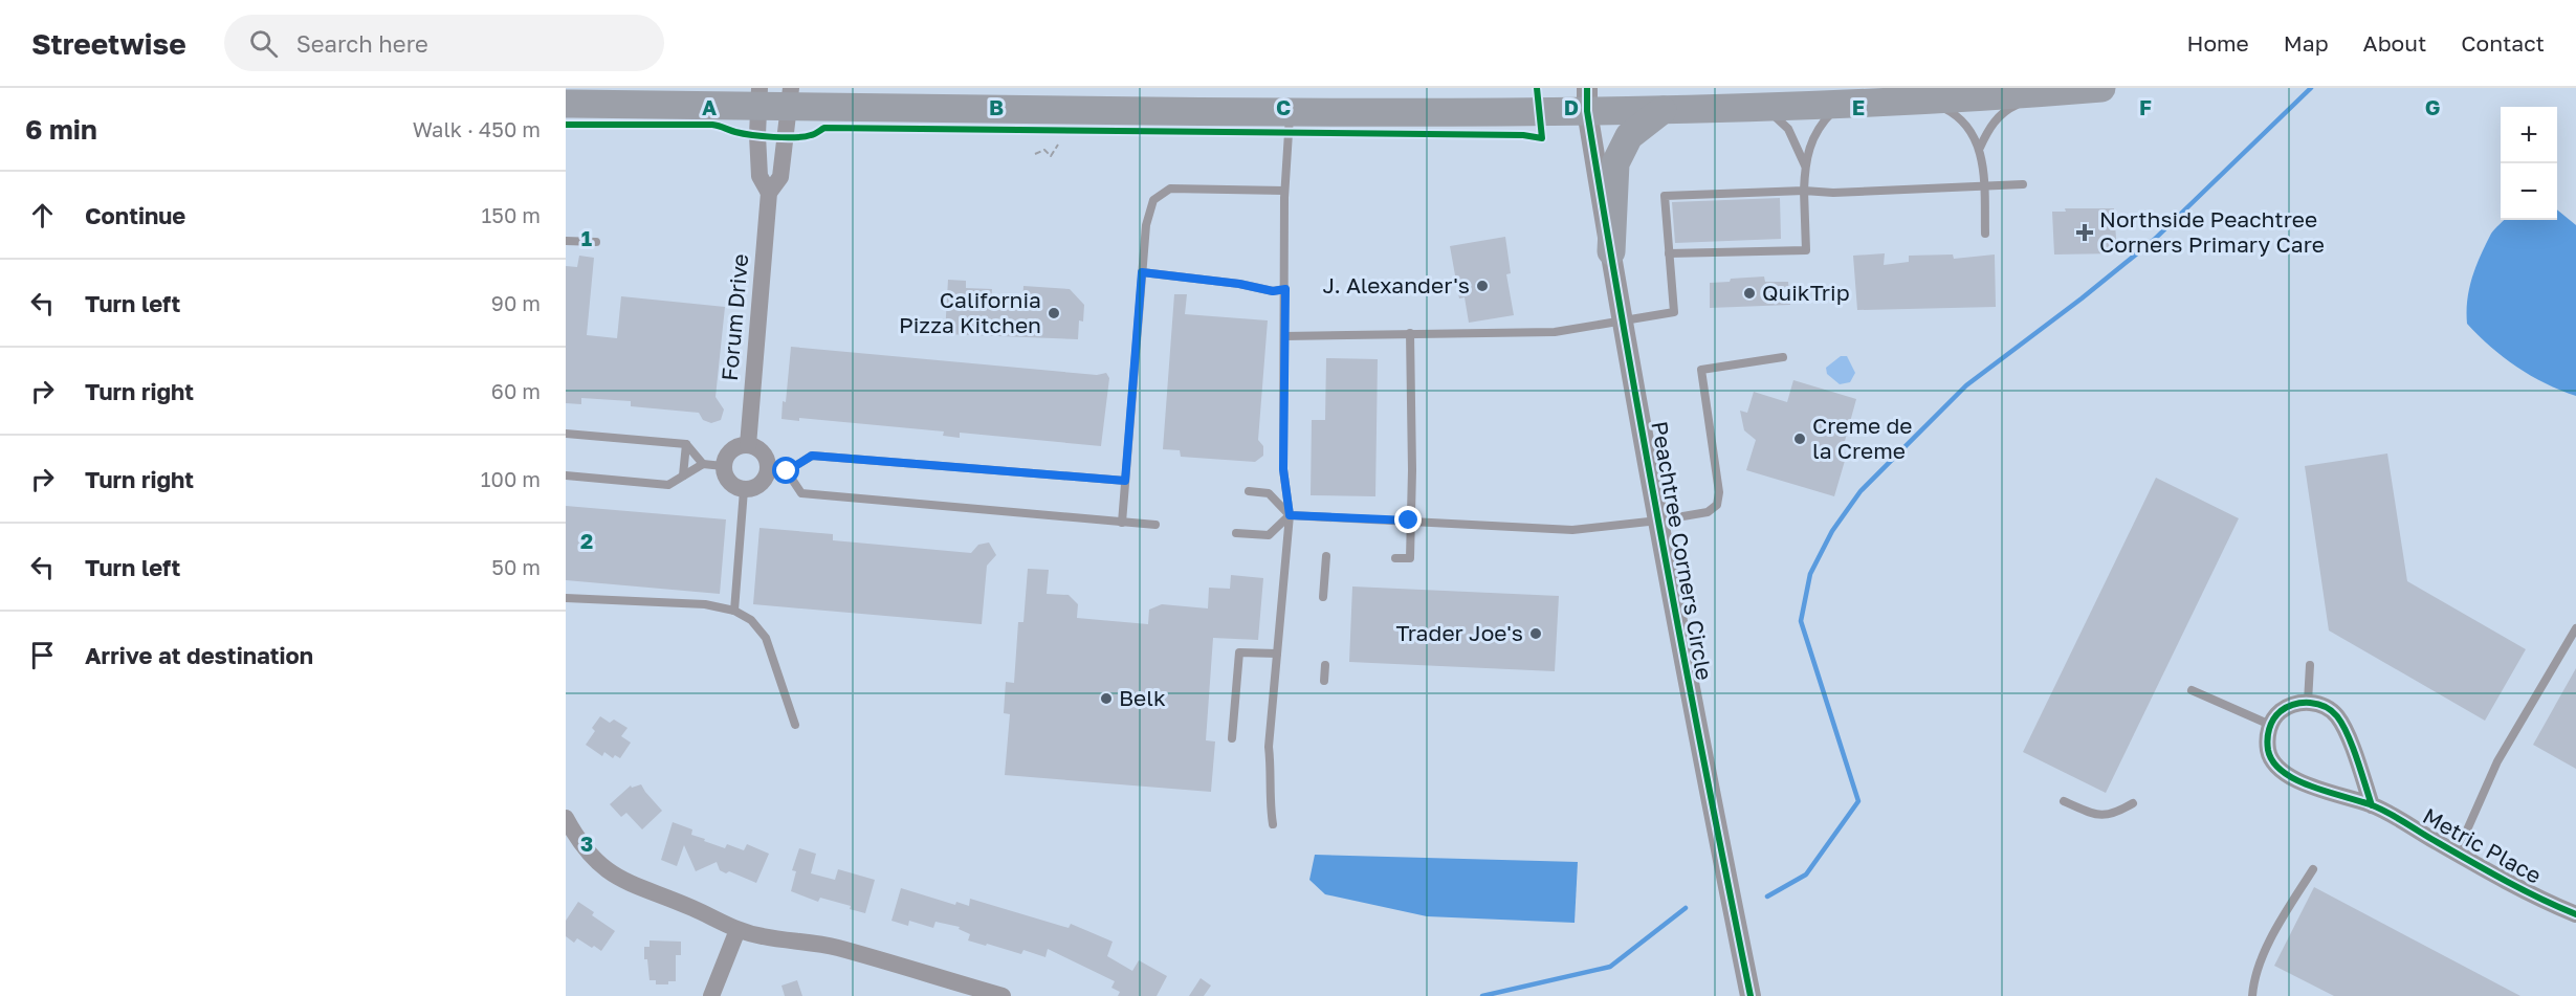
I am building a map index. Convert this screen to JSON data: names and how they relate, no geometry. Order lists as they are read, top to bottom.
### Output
{
  "streets": {
    "street": ["Forum Drive", "Peachtree Corners Circle", "Metric Place"]
  },
  "places": {
    "health": ["Northside Peachtree Corners Primary Care"],
    "other": [
      "J. Alexander's",
      "QuikTrip",
      "California Pizza Kitchen",
      "Creme de la Creme",
      "Trader Joe's",
      "Belk"
    ]
  },
  "page": {
    "header": "Streetwise",
    "search": "Search here",
    "nav": [
      "Home",
      "Map",
      "About",
      "Contact"
    ],
    "heading": ["6 min", "Walk · 450 m"],
    "map_buttons": ["+", "−"],
    "list": [
      ["Continue", "150 m"],
      ["Turn left", "90 m"],
      ["Turn right", "60 m"],
      ["Turn right", "100 m"],
      ["Turn left", "50 m"],
      "Arrive at destination"
    ]
  },
  "grid": {
    "columns": [
      "A",
      "B",
      "C",
      "D",
      "E",
      "F",
      "G"
    ],
    "rows": ["1", "2", "3"]
  }
}
